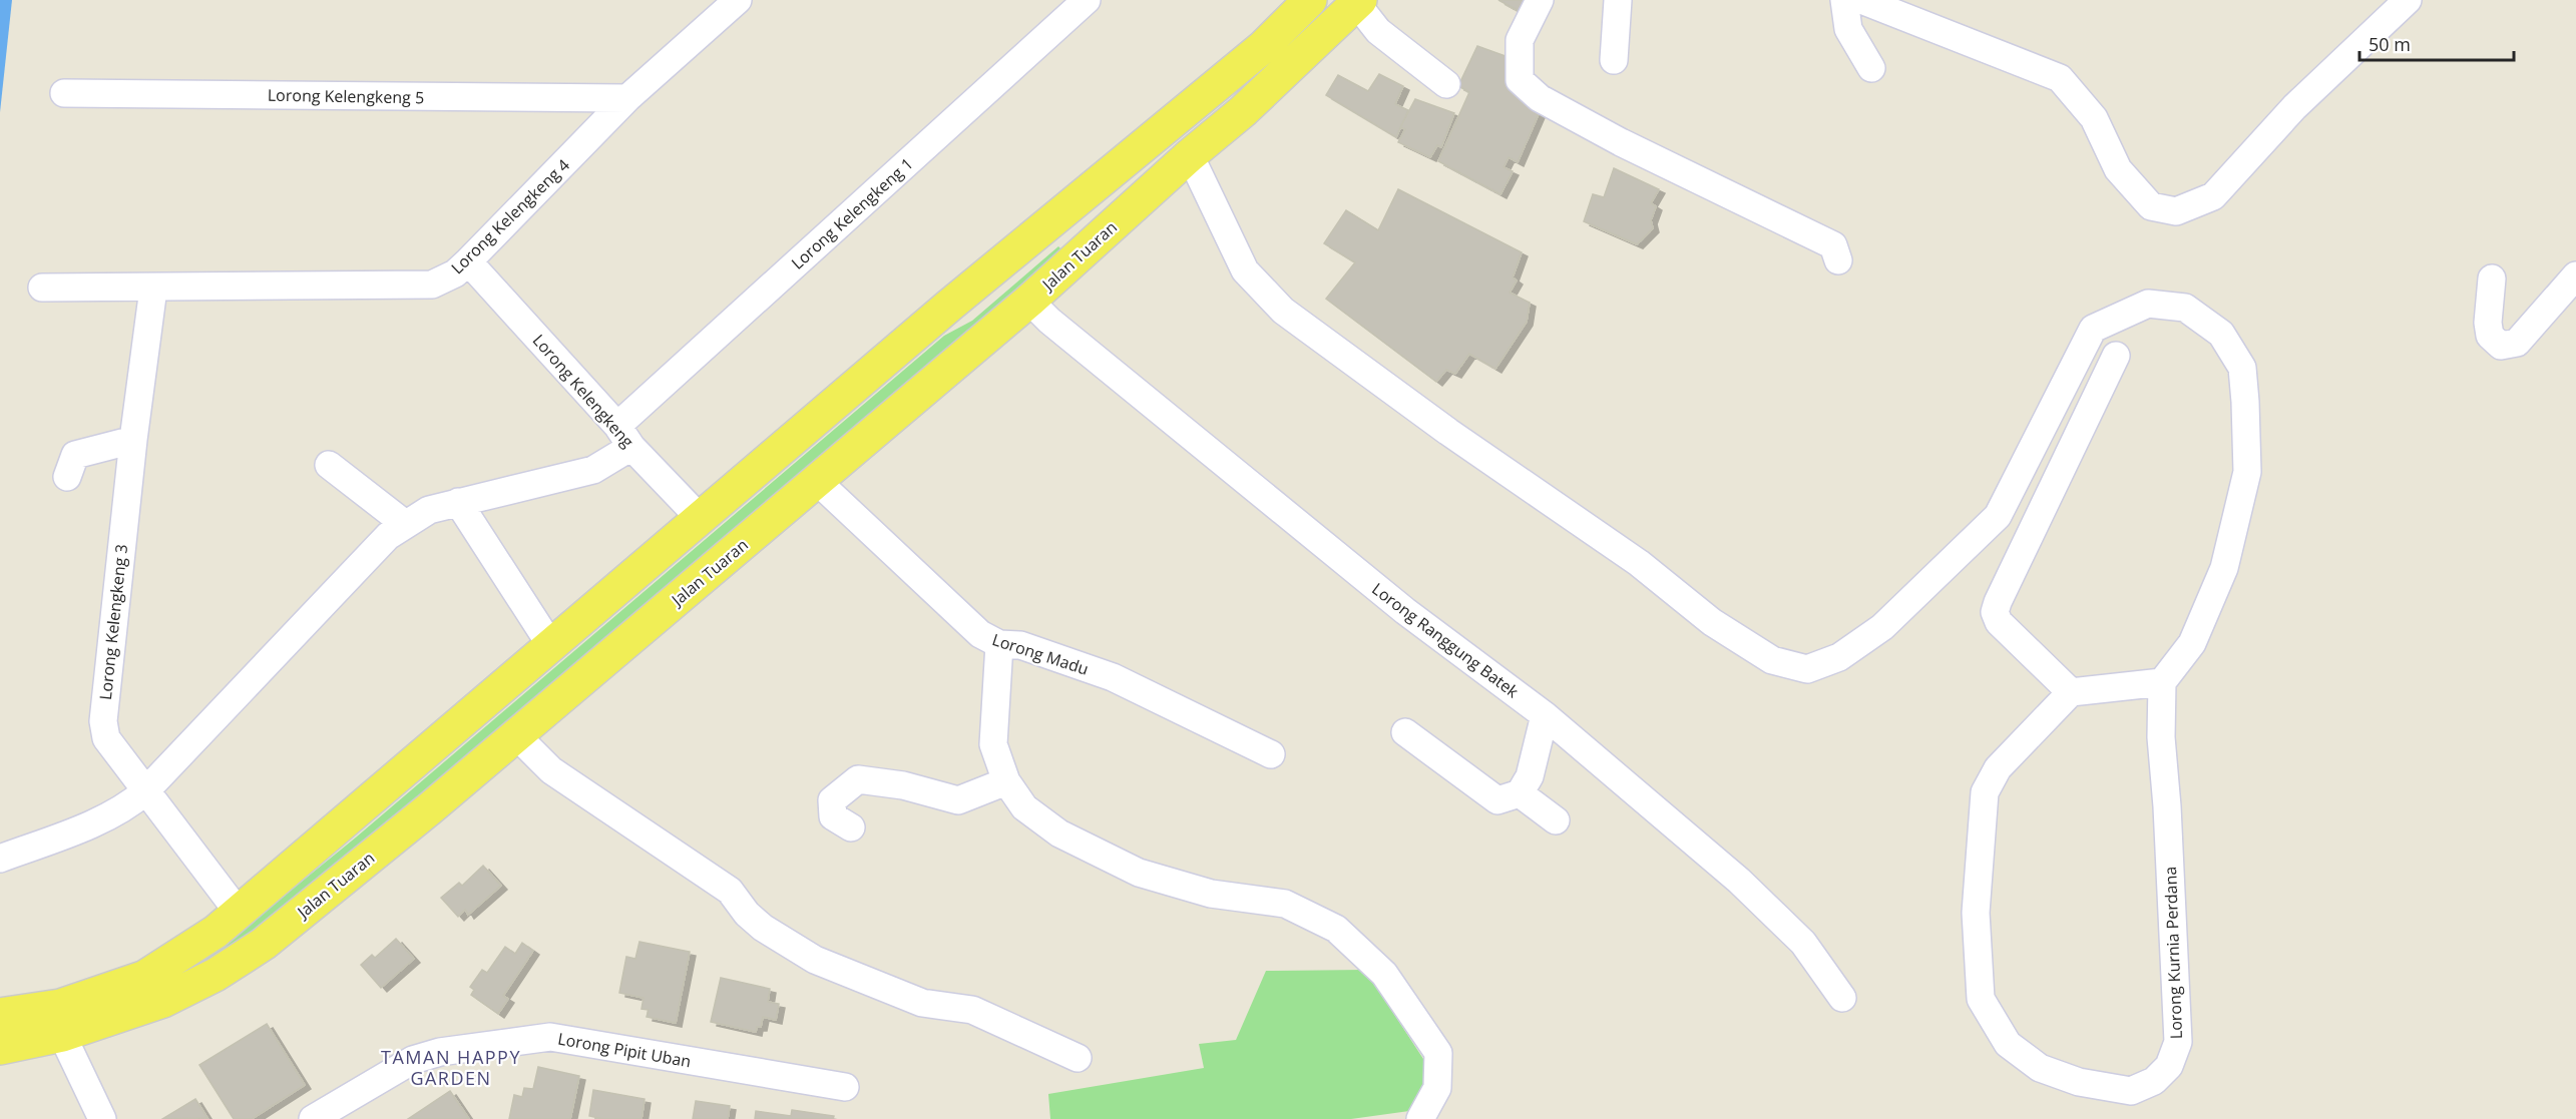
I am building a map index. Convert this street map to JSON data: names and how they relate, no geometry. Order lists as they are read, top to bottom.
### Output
{
  "streets": {
    "main road": ["Jalan Tuaran"],
    "street": [
      "Lorong Kelengkeng 5",
      "Lorong Kelengkeng 1",
      "Lorong Kelengkeng 4",
      "Lorong Kelengkeng",
      "Lorong Kelengkeng 3",
      "Lorong Ranggung Batek",
      "Lorong Madu",
      "Lorong Kurnia Perdana",
      "Lorong Pipit Uban"
    ]
  },
  "crossings": [
    ["Lorong Kelengkeng 5", "Lorong Kelengkeng 4"],
    ["Lorong Kelengkeng 1", "Lorong Kelengkeng"],
    ["Lorong Kelengkeng 1", "Lorong Kelengkeng 3"],
    ["Lorong Kelengkeng 4", "Lorong Kelengkeng"],
    ["Lorong Kelengkeng 4", "Lorong Kelengkeng 3"],
    ["Jalan Tuaran", "Lorong Ranggung Batek"],
    ["Jalan Tuaran", "Lorong Madu"]
  ],
  "districts": ["TAMAN HAPPY GARDEN"],
  "scale_bar": "50 m"
}
